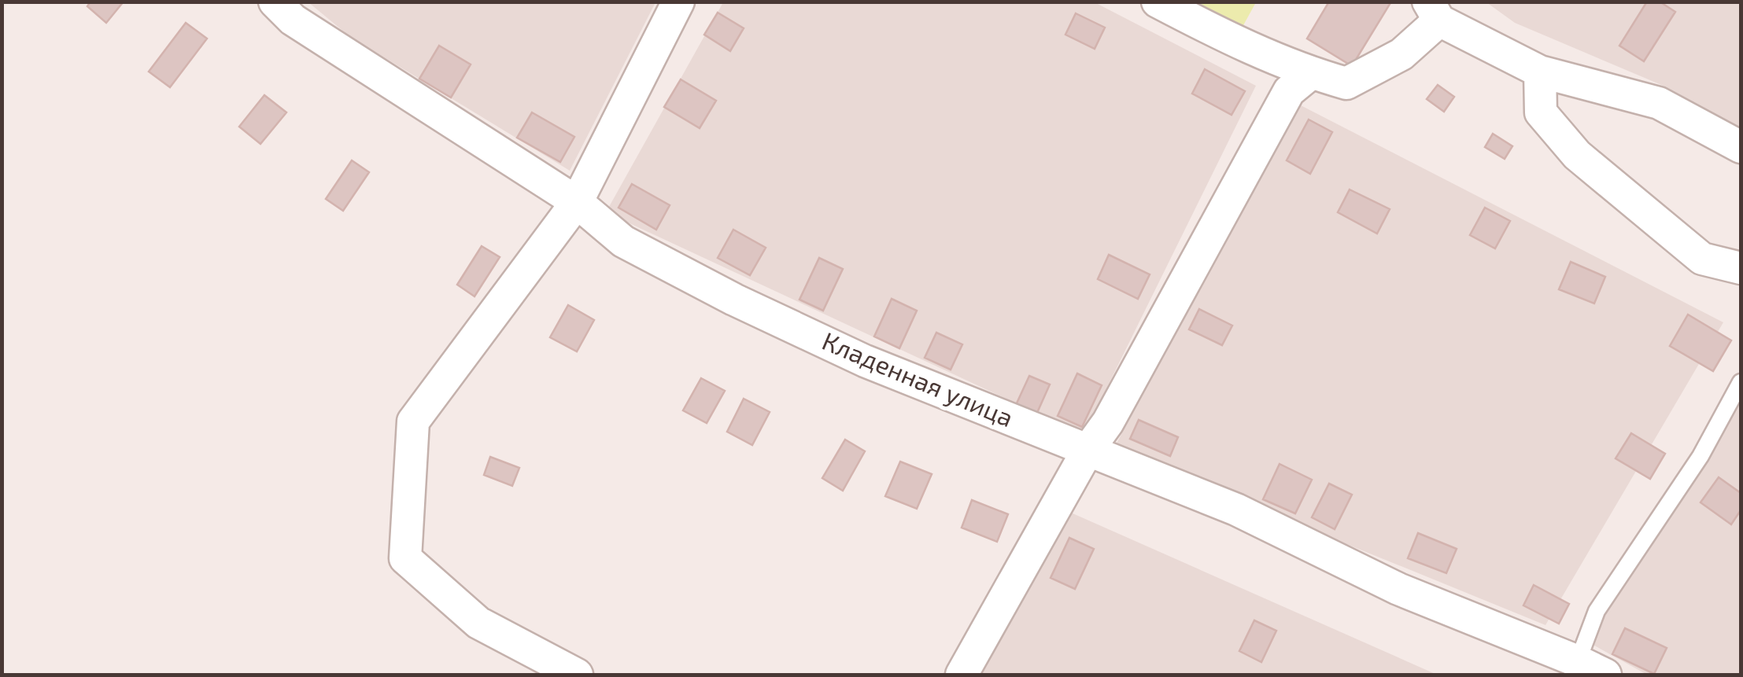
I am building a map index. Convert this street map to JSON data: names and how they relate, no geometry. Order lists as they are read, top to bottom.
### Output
{
  "streets": {
    "street": ["Кладенная улица"]
  }
}
